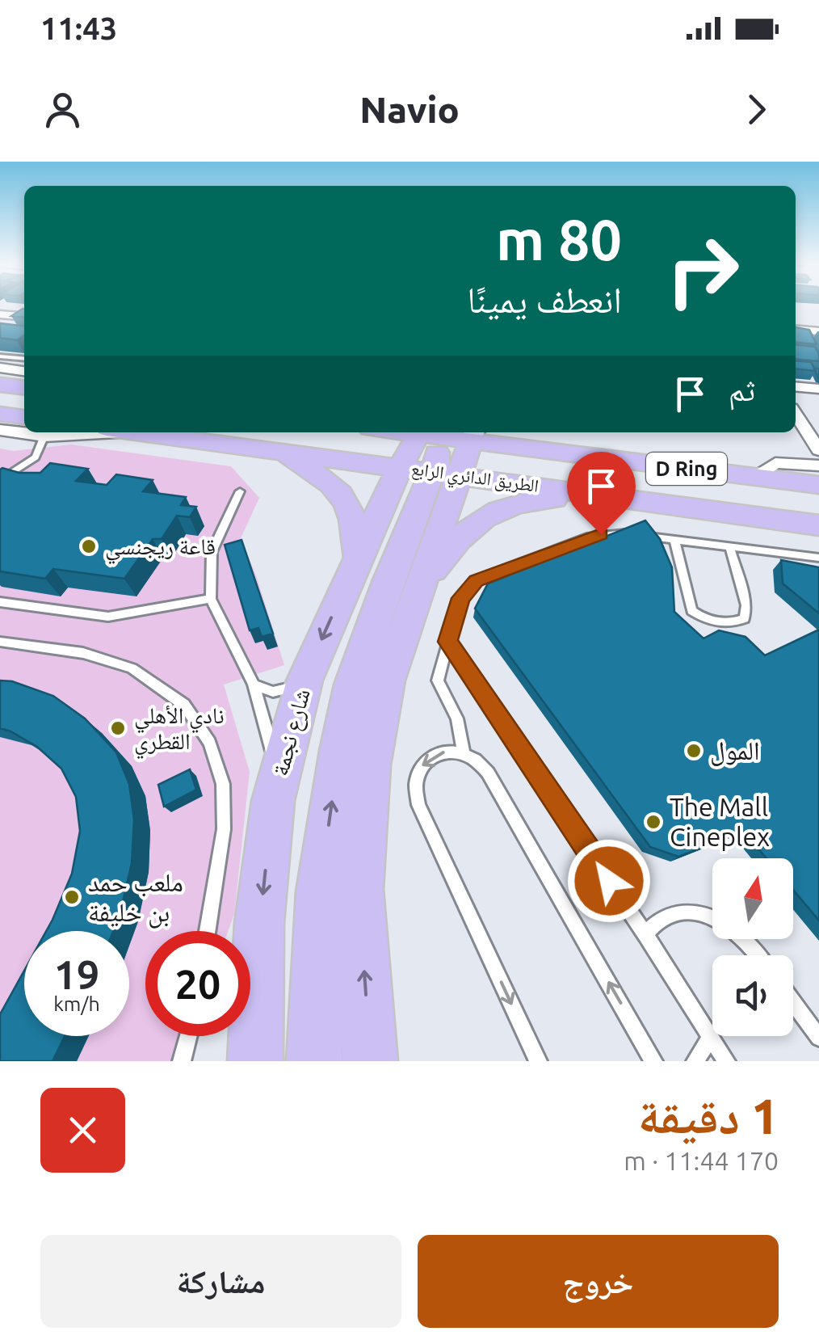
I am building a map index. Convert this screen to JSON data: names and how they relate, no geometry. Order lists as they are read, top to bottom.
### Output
{
  "streets": {
    "main road": ["D Ring", "الطريق الدائري الرابع", "شارع نجمة"]
  },
  "crossings": [
    ["الطريق الدائري الرابع", "شارع نجمة"]
  ],
  "places": [
    "قاعة ريجنسي",
    "نادي الأهلي القطري",
    "المول",
    "The Mall Cineplex",
    "ملعب حمد بن خليفة"
  ],
  "north": "top",
  "page": {
    "status": "11:43",
    "header": "Navio",
    "turn": ["80 m", "انعطف يمينًا"],
    "then": "ثم",
    "speed": "19 km/h",
    "limit": "20",
    "heading": ["1 دقيقة", "170 m · 11:44"],
    "buttons": ["خروج", "مشاركة"]
  }
}
